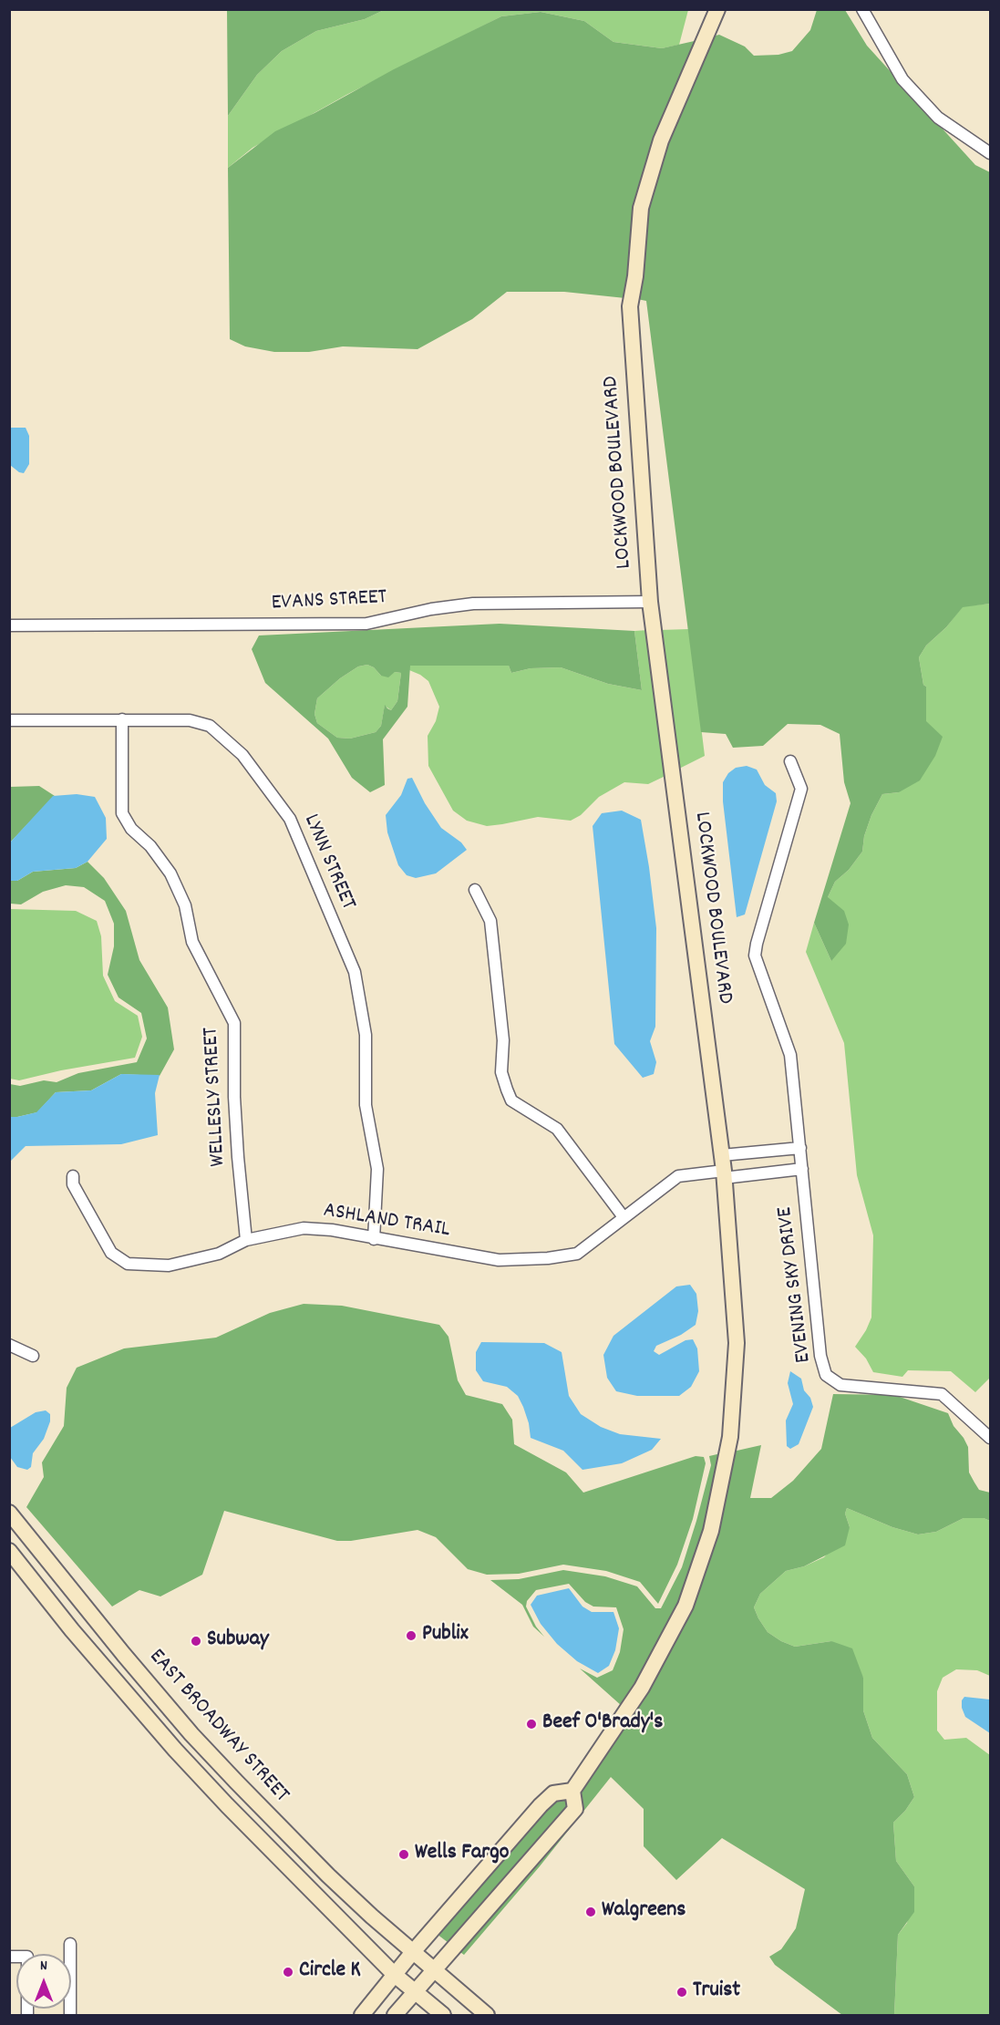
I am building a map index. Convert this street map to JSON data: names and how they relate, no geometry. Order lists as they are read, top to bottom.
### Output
{
  "streets": {
    "street": [
      "LOCKWOOD BOULEVARD",
      "EVANS STREET",
      "LYNN STREET",
      "WELLESLY STREET",
      "ASHLAND TRAIL",
      "EVENING SKY DRIVE",
      "EAST BROADWAY STREET"
    ]
  },
  "crossings": [
    ["LOCKWOOD BOULEVARD", "EVANS STREET"],
    ["LOCKWOOD BOULEVARD", "ASHLAND TRAIL"],
    ["LOCKWOOD BOULEVARD", "EAST BROADWAY STREET"],
    ["LYNN STREET", "WELLESLY STREET"],
    ["LYNN STREET", "ASHLAND TRAIL"],
    ["WELLESLY STREET", "ASHLAND TRAIL"]
  ],
  "places": [
    "Publix",
    "Subway",
    "Beef O'Brady's",
    "Wells Fargo",
    "Walgreens",
    "Circle K",
    "Truist"
  ],
  "north": "top"
}
